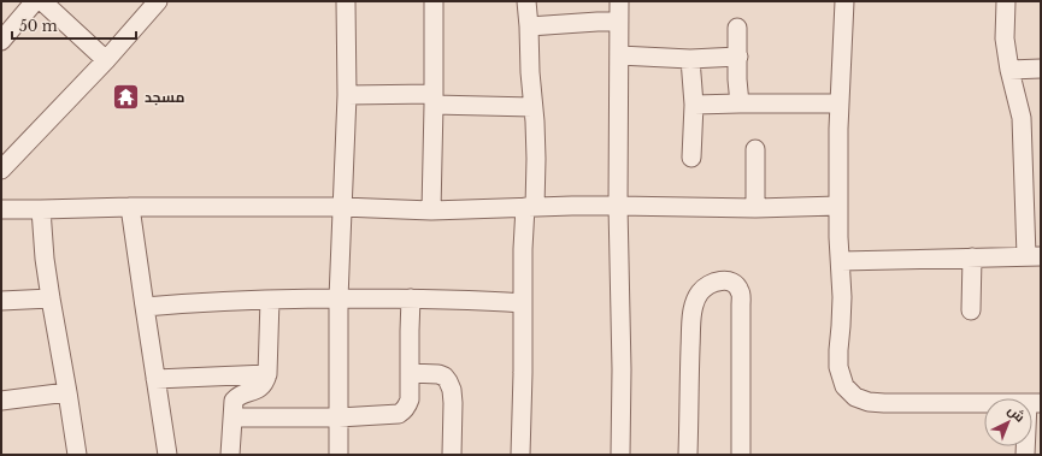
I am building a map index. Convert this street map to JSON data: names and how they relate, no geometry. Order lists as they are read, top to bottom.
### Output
{
  "places": {
    "temple": ["مسجد"]
  },
  "scale_bar": "50 m",
  "north": "top right"
}
